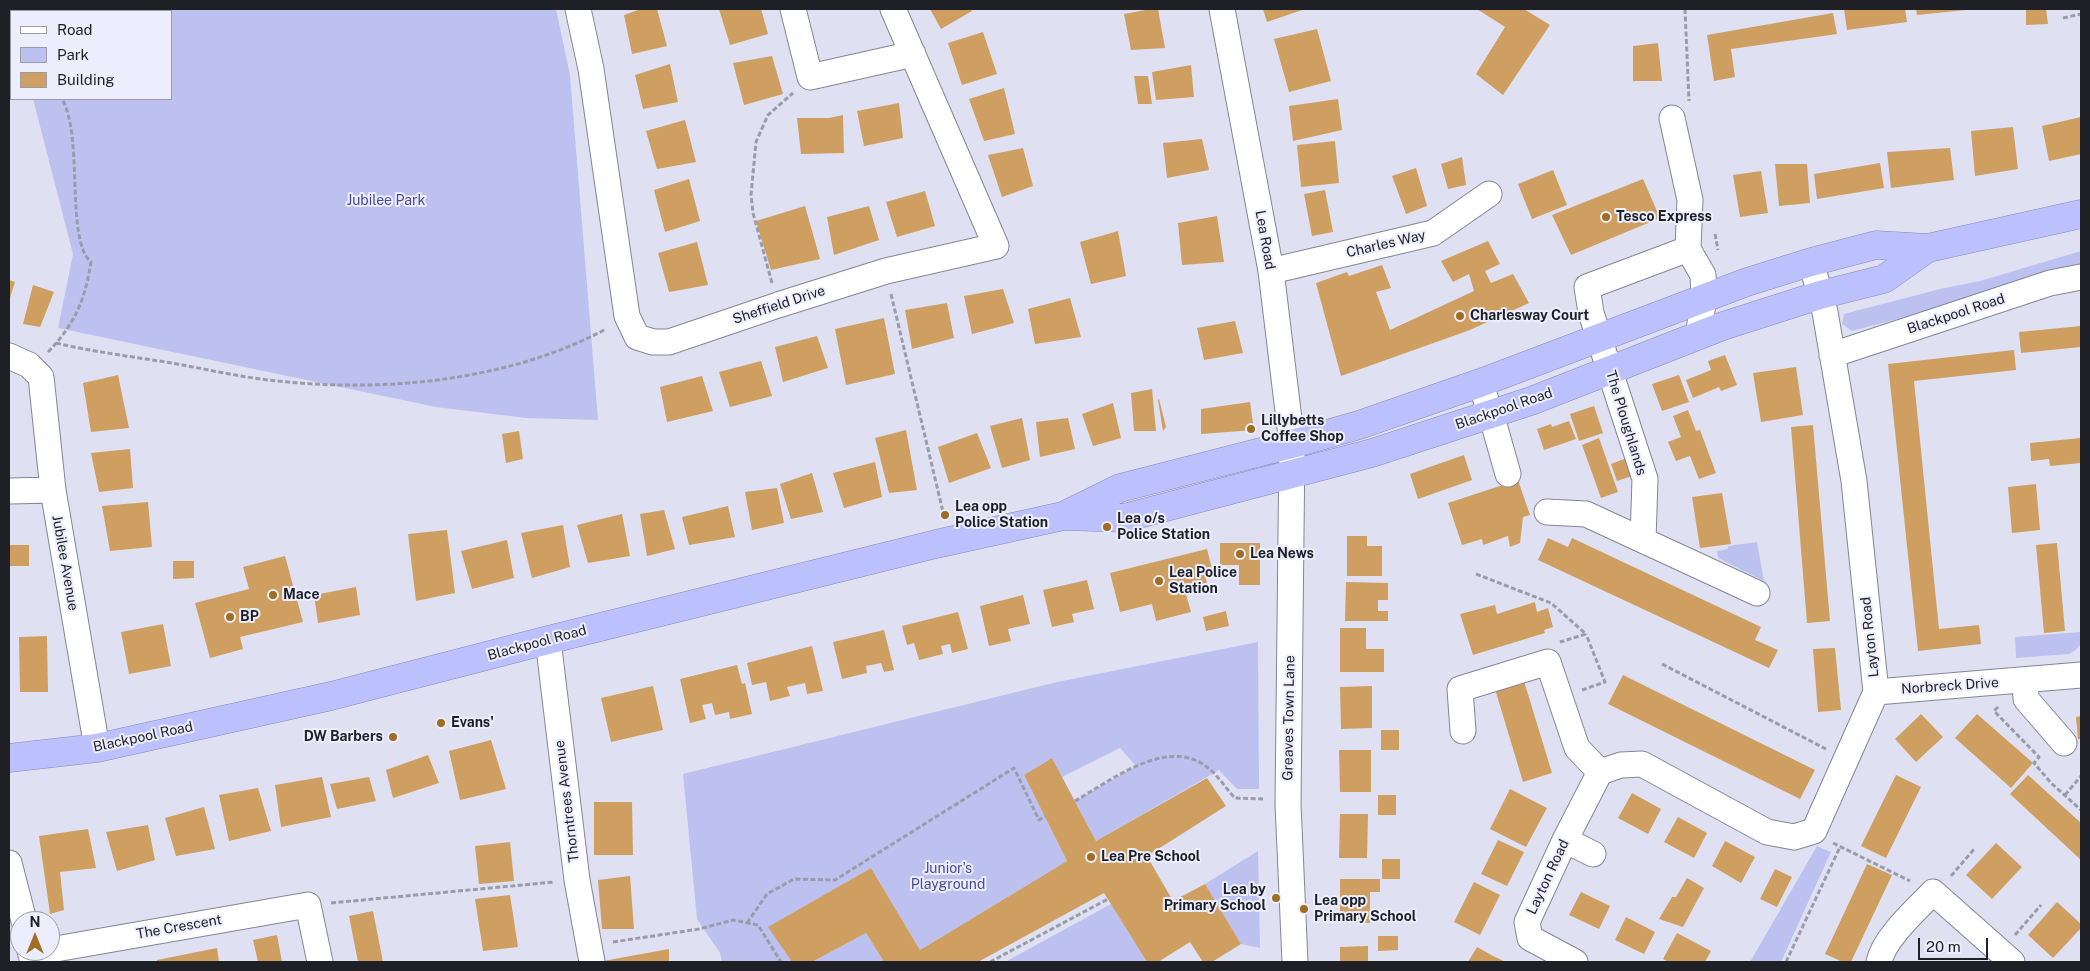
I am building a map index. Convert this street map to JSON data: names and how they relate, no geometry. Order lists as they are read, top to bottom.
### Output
{
  "streets": {
    "highway": ["Blackpool Road"],
    "street": [
      "Lea Road",
      "Charles Way",
      "Sheffield Drive",
      "The Ploughlands",
      "Jubilee Avenue",
      "Layton Road",
      "Norbreck Drive",
      "Greaves Town Lane",
      "Thorntrees Avenue",
      "The Crescent"
    ]
  },
  "crossings": [
    ["Lea Road", "Charles Way"],
    ["Lea Road", "Blackpool Road"],
    ["Lea Road", "Greaves Town Lane"],
    ["Blackpool Road", "The Ploughlands"],
    ["Blackpool Road", "Jubilee Avenue"],
    ["Blackpool Road", "Layton Road"],
    ["Blackpool Road", "Greaves Town Lane"],
    ["Blackpool Road", "Thorntrees Avenue"],
    ["Layton Road", "Norbreck Drive"]
  ],
  "parks": ["Jubilee Park", "Junior's Playground"],
  "places": [
    "Tesco Express",
    "Charlesway Court",
    "Lillybetts Coffee Shop",
    "Lea opp Police Station",
    "Lea o/s Police Station",
    "Lea News",
    "Lea Police Station",
    "Mace",
    "BP",
    "Evans'",
    "DW Barbers",
    "Lea Pre School",
    "Lea by Primary School",
    "Lea opp Primary School"
  ],
  "legend": ["Road", "Park", "Building"],
  "scale_bar": "20 m",
  "north": "top"
}
